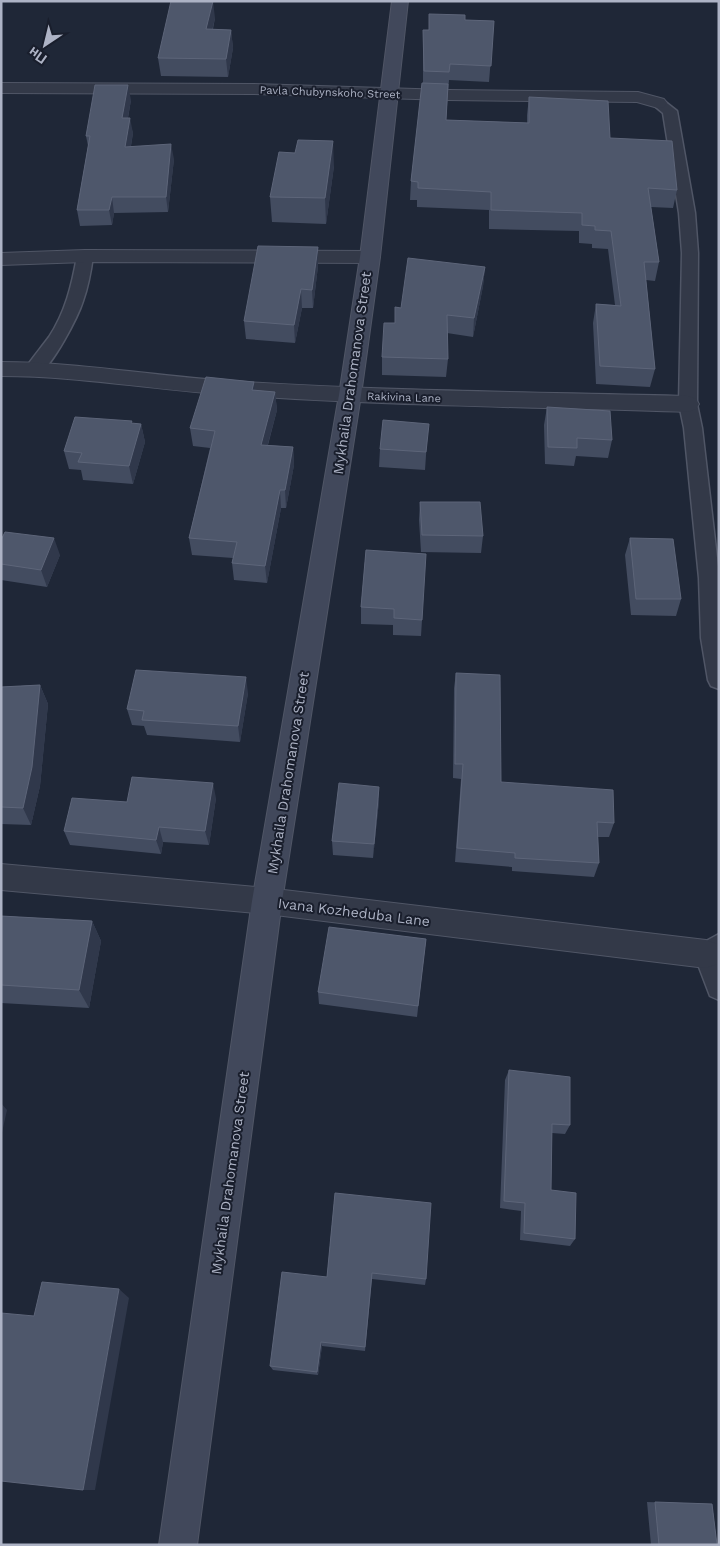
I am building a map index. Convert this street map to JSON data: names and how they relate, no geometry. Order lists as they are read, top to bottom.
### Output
{
  "streets": {
    "main road": ["Mykhaila Drahomanova Street"],
    "street": ["Pavla Chubynskoho Street", "Rakivina Lane", "Ivana Kozheduba Lane"]
  },
  "crossings": [
    ["Pavla Chubynskoho Street", "Mykhaila Drahomanova Street"],
    ["Mykhaila Drahomanova Street", "Rakivina Lane"],
    ["Mykhaila Drahomanova Street", "Ivana Kozheduba Lane"]
  ],
  "north": "bottom left"
}
